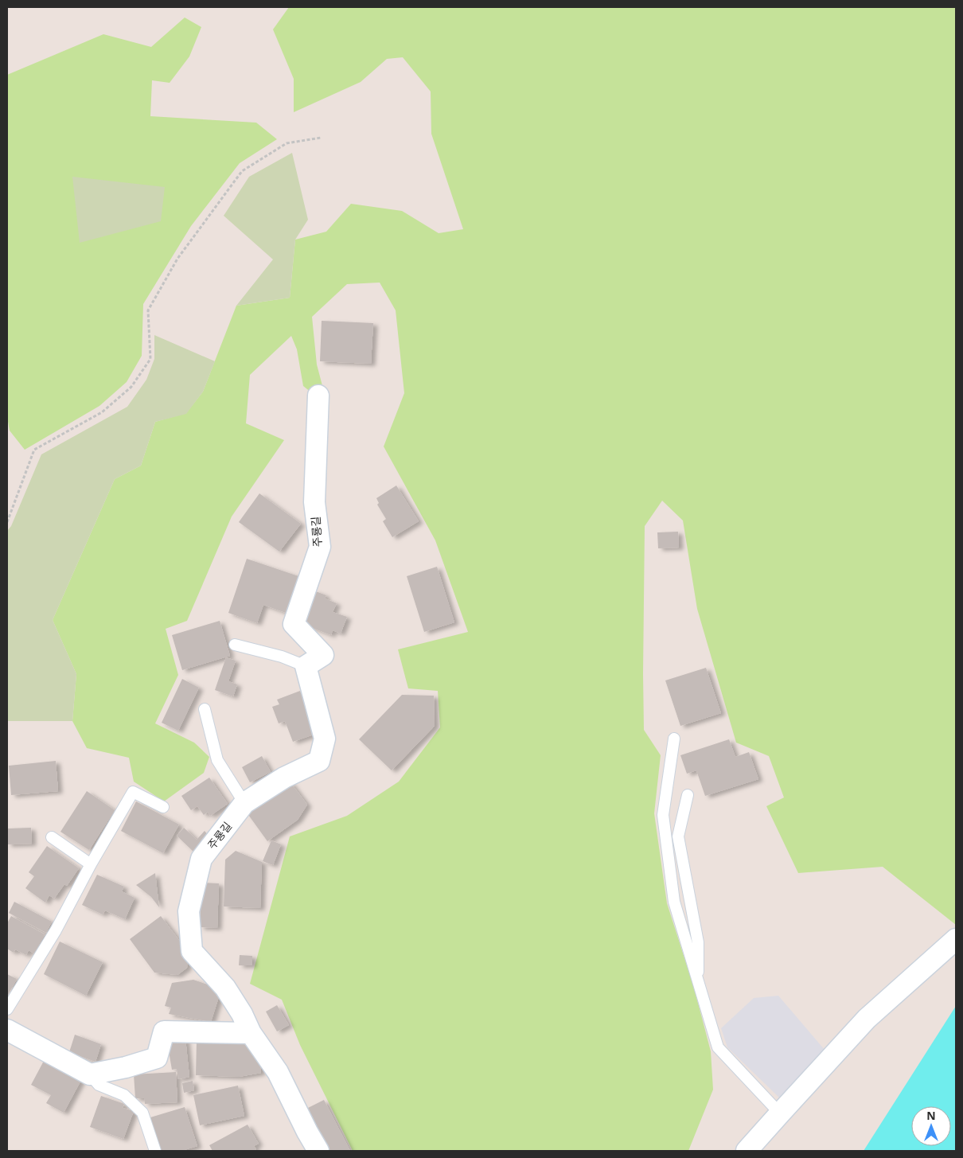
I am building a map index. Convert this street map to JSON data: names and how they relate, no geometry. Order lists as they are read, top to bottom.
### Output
{
  "streets": {
    "street": ["주룡길"]
  },
  "north": "top"
}
